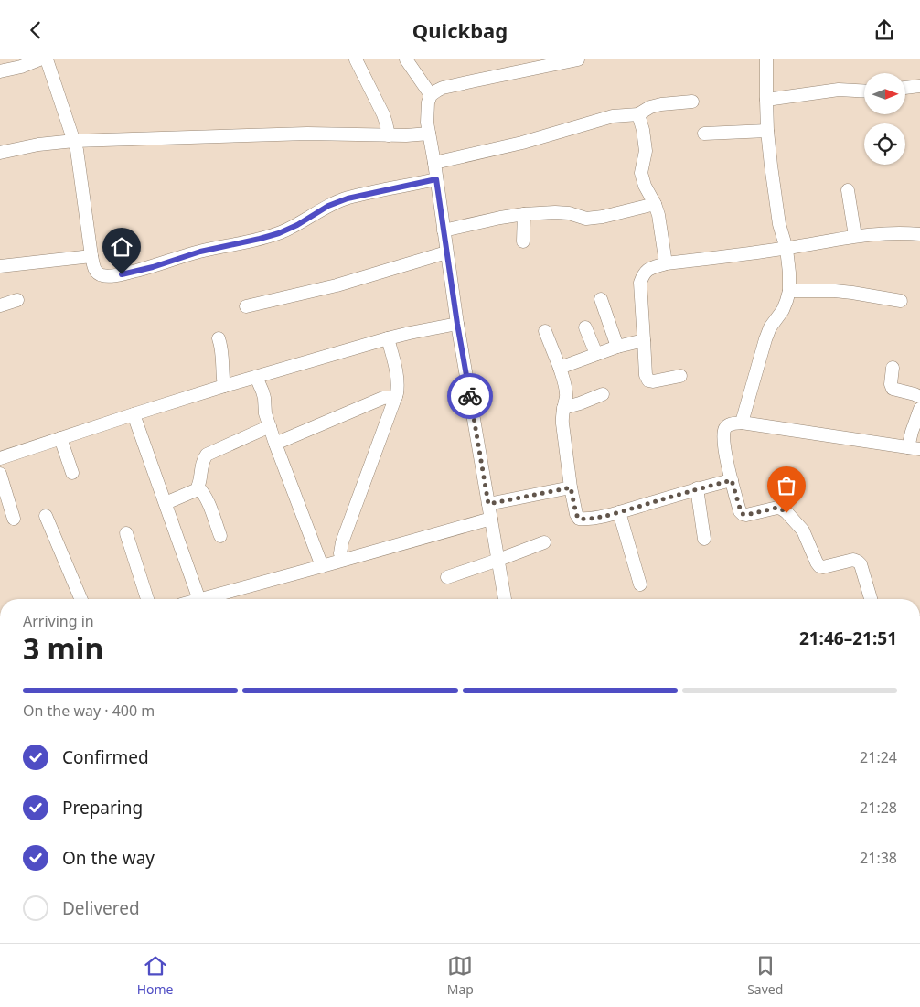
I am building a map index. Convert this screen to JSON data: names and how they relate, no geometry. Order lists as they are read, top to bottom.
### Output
{
  "north": "right",
  "page": {
    "header": "Quickbag",
    "heading": ["3 min", "Arriving in", "21:46–21:51"],
    "bar": "On the way · 400 m",
    "list": [
      ["Confirmed", "21:24"],
      ["Preparing", "21:28"],
      ["On the way", "21:38"],
      "Delivered"
    ],
    "tabs": ["Home", "Map", "Saved"]
  }
}
